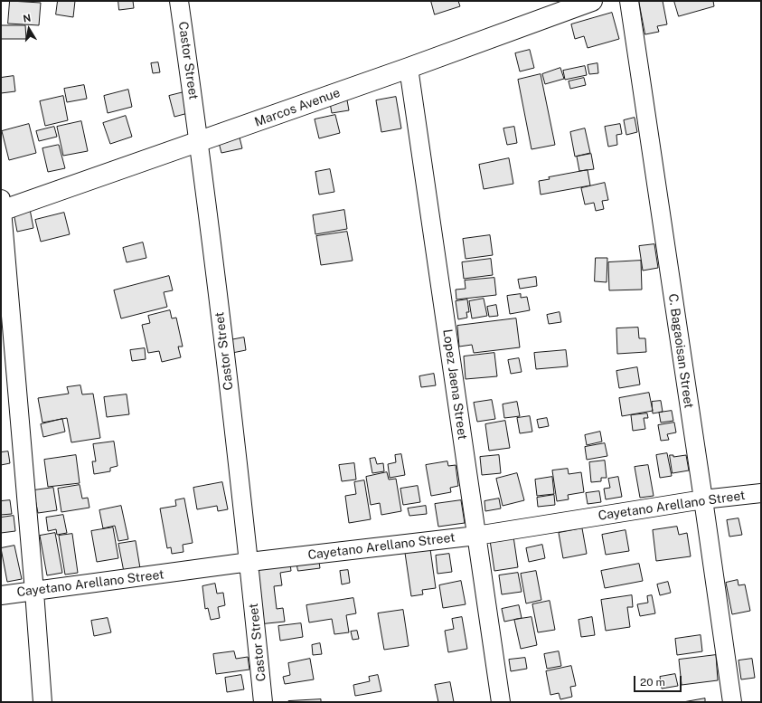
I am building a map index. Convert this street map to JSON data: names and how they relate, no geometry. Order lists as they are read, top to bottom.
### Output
{
  "streets": {
    "main road": ["Marcos Avenue"],
    "street": [
      "Castor Street",
      "C. Bagaoisan Street",
      "Lopez Jaena Street",
      "Cayetano Arellano Street"
    ]
  },
  "crossings": [
    ["Castor Street", "Marcos Avenue"],
    ["Castor Street", "Cayetano Arellano Street"],
    ["Marcos Avenue", "Lopez Jaena Street"],
    ["C. Bagaoisan Street", "Cayetano Arellano Street"],
    ["Lopez Jaena Street", "Cayetano Arellano Street"]
  ],
  "scale_bar": "20 m",
  "north": "top"
}
